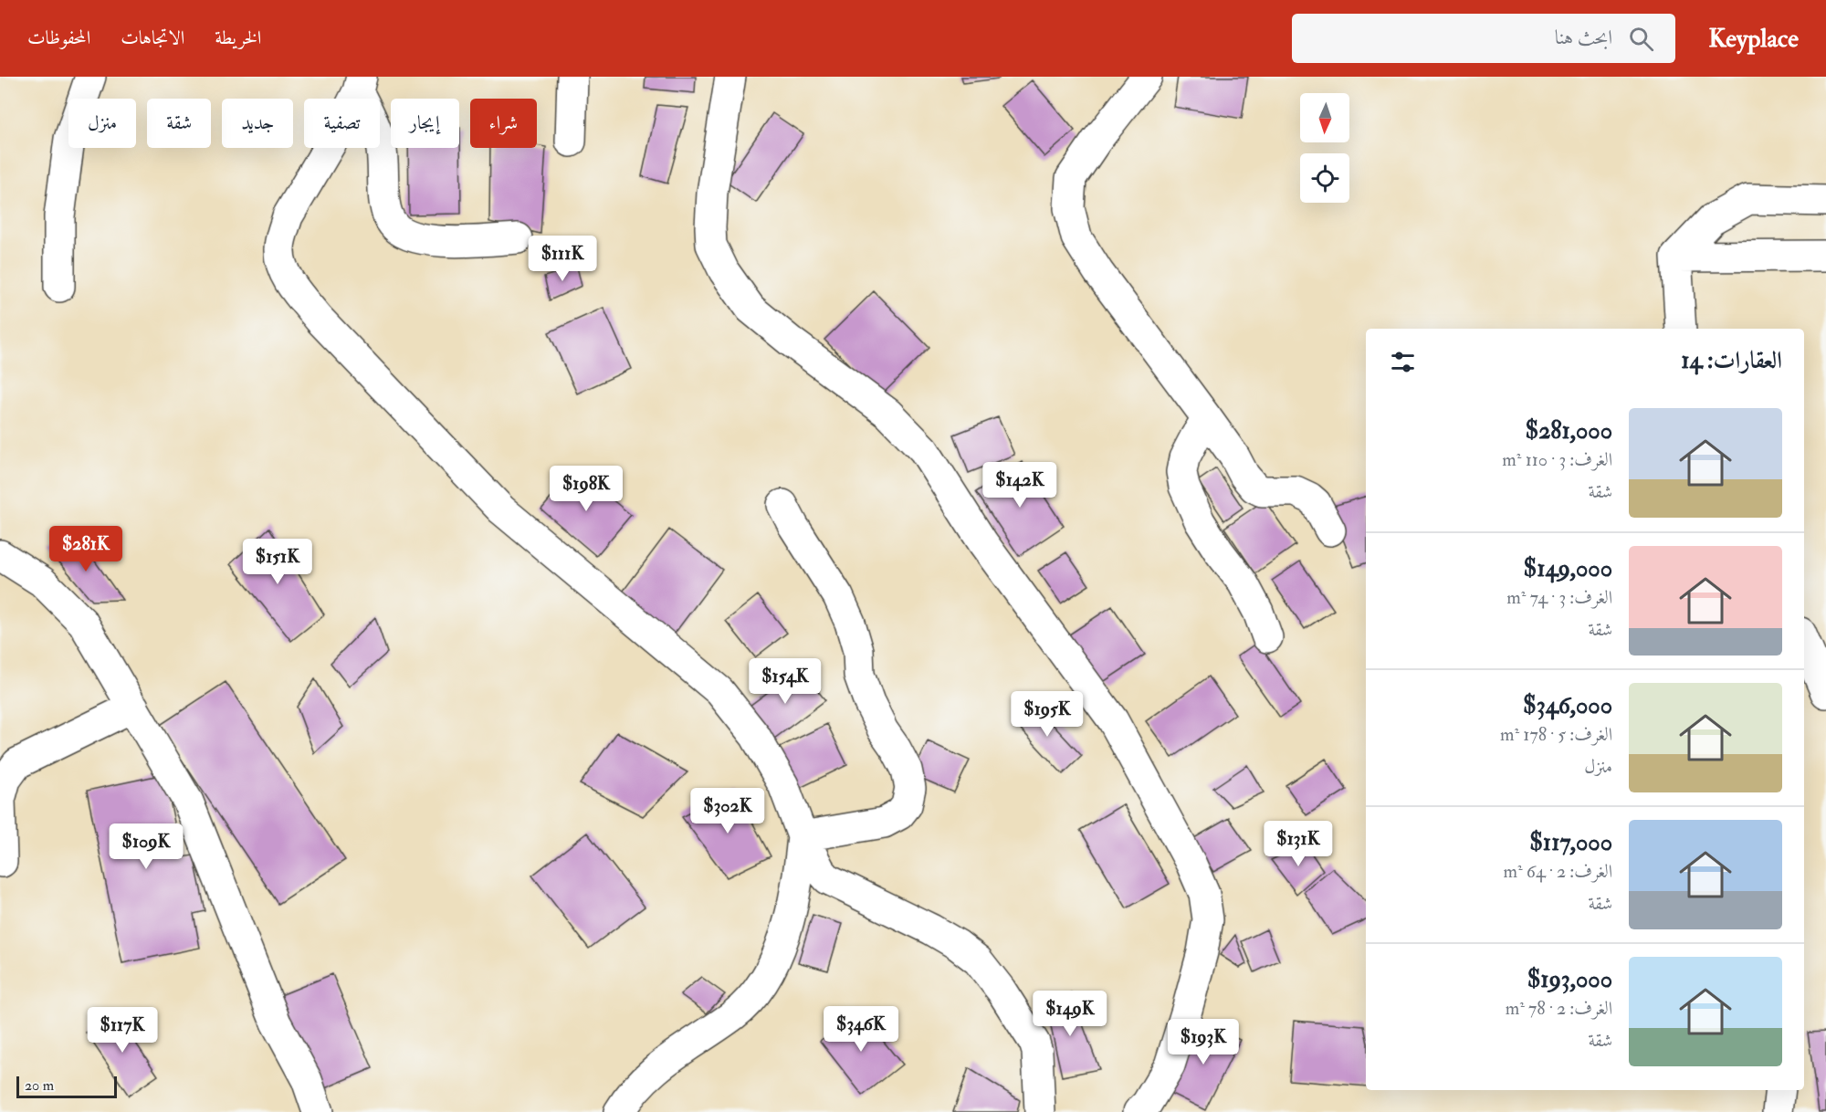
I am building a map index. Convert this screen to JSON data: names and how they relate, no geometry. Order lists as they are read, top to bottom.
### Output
{
  "scale_bar": "20 m",
  "north": "bottom",
  "page": {
    "header": "Keyplace",
    "search": "ابحث هنا",
    "nav": ["الخريطة", "الاتجاهات", "المحفوظات"],
    "chip": [
      "شراء",
      "إيجار",
      "تصفية",
      "جديد",
      "شقة",
      "منزل"
    ],
    "price": [
      "$111K",
      "$142K",
      "$198K",
      "$281K",
      "$151K",
      "$154K",
      "$195K",
      "$302K",
      "$131K",
      "$109K",
      "$149K",
      "$346K",
      "$117K",
      "$193K"
    ],
    "heading": "العقارات: 14",
    "list": [
      {
        "name": "$281,000",
        "note": "الغرف: 3 · 110 m² · شقة"
      },
      {
        "name": "$149,000",
        "note": "الغرف: 3 · 74 m² · شقة"
      },
      {
        "name": "$346,000",
        "note": "الغرف: 5 · 178 m² · منزل"
      },
      {
        "name": "$117,000",
        "note": "الغرف: 2 · 64 m² · شقة"
      },
      {
        "name": "$193,000",
        "note": "الغرف: 2 · 78 m² · شقة"
      }
    ],
    "scale": "20 m"
  }
}
